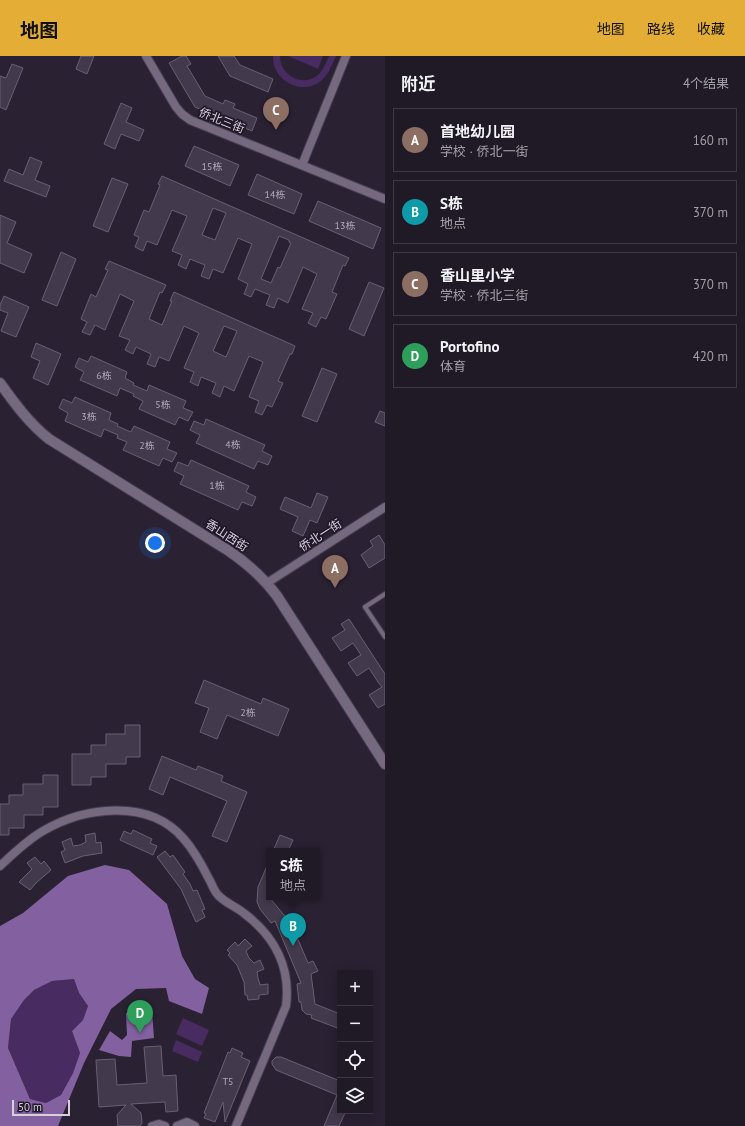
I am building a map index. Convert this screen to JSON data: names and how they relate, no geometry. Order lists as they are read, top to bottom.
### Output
{
  "streets": {
    "street": ["侨北三街", "香山西街", "侨北一街"]
  },
  "crossings": [
    ["香山西街", "侨北一街"]
  ],
  "house_numbers": [
    "15栋",
    "14栋",
    "13栋",
    "6栋",
    "5栋",
    "3栋",
    "4栋",
    "2栋",
    "1栋",
    "2栋",
    "T5"
  ],
  "scale_bar": "50 m",
  "page": {
    "header": "地图",
    "nav": ["地图", "路线", "收藏"],
    "heading": ["附近", "4个结果"],
    "pins": [
      "C",
      "A",
      "B",
      "D"
    ],
    "list": [
      {
        "mark": "A",
        "name": "首地幼儿园",
        "note": "学校 · 侨北一街",
        "value": "160 m"
      },
      {
        "mark": "B",
        "name": "S栋",
        "note": "地点",
        "value": "370 m"
      },
      {
        "mark": "C",
        "name": "香山里小学",
        "note": "学校 · 侨北三街",
        "value": "370 m"
      },
      {
        "mark": "D",
        "name": "Portofino",
        "note": "体育",
        "value": "420 m"
      }
    ],
    "popup": ["S栋", "地点"],
    "map_buttons": ["+", "−"],
    "scale": "50 m"
  }
}
